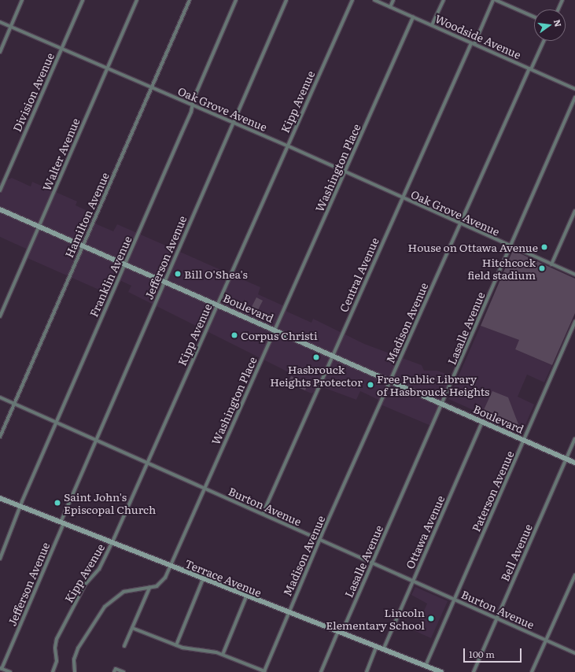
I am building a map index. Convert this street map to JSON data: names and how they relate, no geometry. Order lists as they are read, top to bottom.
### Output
{
  "streets": {
    "street": [
      "Woodside Avenue",
      "Division Avenue",
      "Kipp Avenue",
      "Oak Grove Avenue",
      "Walter Avenue",
      "Washington Place",
      "Hamilton Avenue",
      "Jefferson Avenue",
      "Central Avenue",
      "Franklin Avenue",
      "Boulevard",
      "Madison Avenue",
      "Lasalle Avenue",
      "Paterson Avenue",
      "Burton Avenue",
      "Ottawa Avenue",
      "Bell Avenue",
      "Terrace Avenue"
    ]
  },
  "crossings": [
    ["Woodside Avenue", "Washington Place"],
    ["Woodside Avenue", "Central Avenue"],
    ["Woodside Avenue", "Madison Avenue"],
    ["Division Avenue", "Oak Grove Avenue"],
    ["Kipp Avenue", "Oak Grove Avenue"],
    ["Kipp Avenue", "Boulevard"],
    ["Kipp Avenue", "Burton Avenue"],
    ["Kipp Avenue", "Terrace Avenue"],
    ["Oak Grove Avenue", "Walter Avenue"],
    ["Oak Grove Avenue", "Washington Place"],
    ["Oak Grove Avenue", "Hamilton Avenue"],
    ["Oak Grove Avenue", "Jefferson Avenue"],
    ["Oak Grove Avenue", "Central Avenue"],
    ["Oak Grove Avenue", "Franklin Avenue"],
    ["Oak Grove Avenue", "Madison Avenue"],
    ["Oak Grove Avenue", "Lasalle Avenue"],
    ["Walter Avenue", "Boulevard"],
    ["Washington Place", "Boulevard"],
    ["Washington Place", "Burton Avenue"],
    ["Washington Place", "Terrace Avenue"],
    ["Hamilton Avenue", "Boulevard"],
    ["Hamilton Avenue", "Burton Avenue"],
    ["Jefferson Avenue", "Boulevard"],
    ["Jefferson Avenue", "Burton Avenue"],
    ["Jefferson Avenue", "Terrace Avenue"],
    ["Central Avenue", "Boulevard"],
    ["Central Avenue", "Burton Avenue"],
    ["Franklin Avenue", "Boulevard"],
    ["Franklin Avenue", "Burton Avenue"],
    ["Franklin Avenue", "Terrace Avenue"],
    ["Boulevard", "Madison Avenue"],
    ["Boulevard", "Lasalle Avenue"],
    ["Boulevard", "Paterson Avenue"],
    ["Boulevard", "Ottawa Avenue"],
    ["Boulevard", "Bell Avenue"],
    ["Madison Avenue", "Burton Avenue"],
    ["Madison Avenue", "Terrace Avenue"],
    ["Lasalle Avenue", "Burton Avenue"],
    ["Lasalle Avenue", "Terrace Avenue"],
    ["Paterson Avenue", "Burton Avenue"],
    ["Paterson Avenue", "Terrace Avenue"],
    ["Burton Avenue", "Ottawa Avenue"],
    ["Burton Avenue", "Bell Avenue"],
    ["Ottawa Avenue", "Terrace Avenue"]
  ],
  "places": [
    "House on Ottawa Avenue",
    "Hitchcock field stadium",
    "Bill O'Shea's",
    "Corpus Christi",
    "Hasbrouck Heights Protector",
    "Free Public Library of Hasbrouck Heights",
    "Saint John's Episcopal Church",
    "Lincoln Elementary School"
  ],
  "scale_bar": "100 m",
  "north": "right"
}
